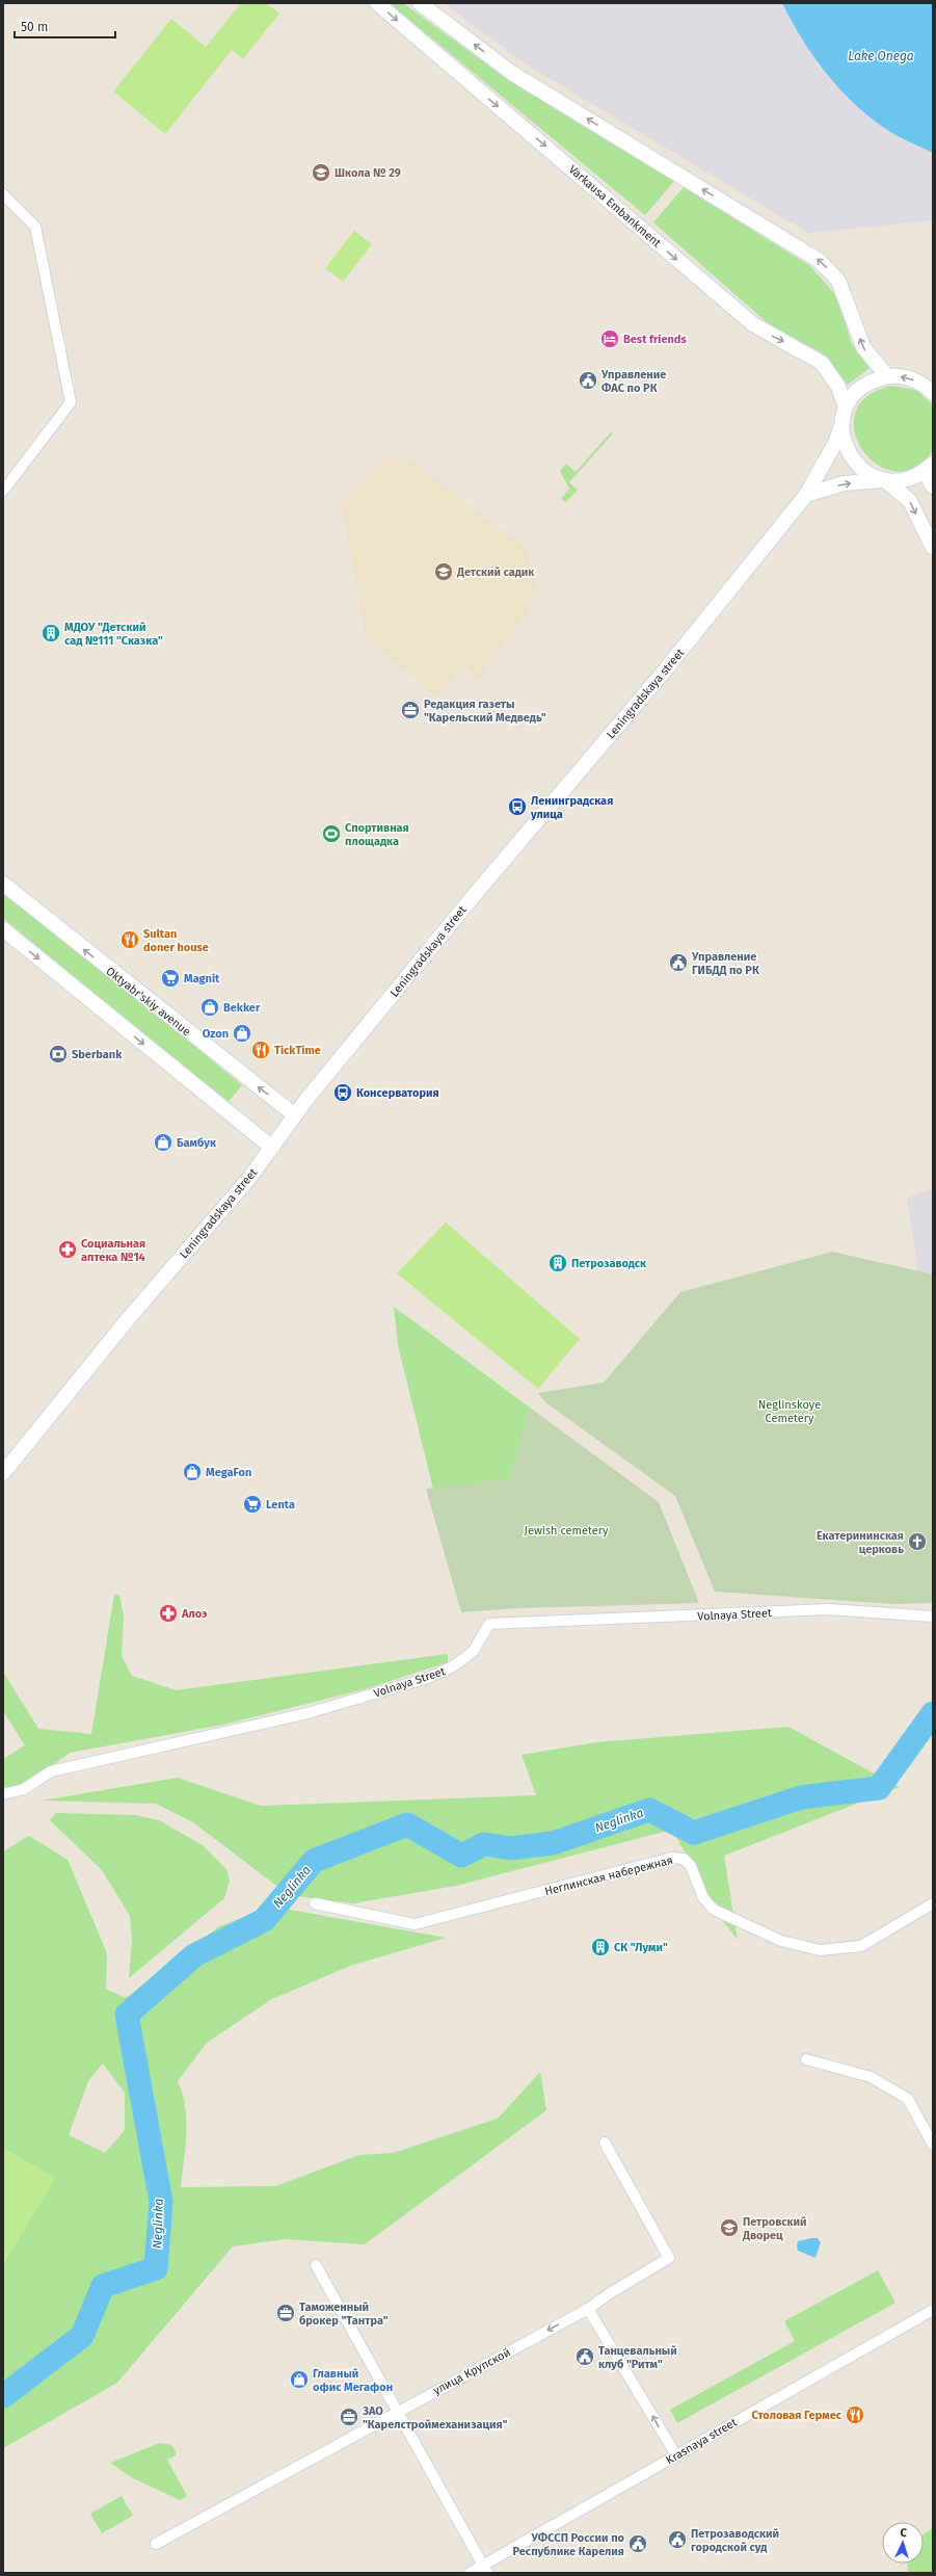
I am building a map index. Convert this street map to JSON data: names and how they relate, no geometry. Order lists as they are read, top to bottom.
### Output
{
  "streets": {
    "main road": ["Varkausa Embankment", "Leningradskaya street", "Oktyabr'skiy avenue"],
    "street": [
      "Volnaya Street",
      "Неглинская набережная",
      "улица Крупской",
      "Krasnaya street"
    ]
  },
  "crossings": [
    ["Leningradskaya street", "Oktyabr'skiy avenue"]
  ],
  "water": ["Lake Onega", "Neglinka"],
  "parks": ["Neglinskoye Cemetery", "Jewish cemetery"],
  "places": {
    "school or university": ["Школа № 29", "Детский садик", "Петровский Дворец"],
    "hotel": ["Best friends"],
    "public building": [
      "Управление ФАС по РК",
      "Управление ГИБДД по РК",
      "Танцевальный клуб \"Ритм\"",
      "Петрозаводский городской суд",
      "УФССП России по Республике Карелия"
    ],
    "building": ["МДОУ \"Детский сад №111 \"Сказка\"", "Петрозаводск", "СК \"Луми\""],
    "office": ["Редакция газеты \"Карельский Медведь\"", "Таможенный брокер \"Тантра\"", "ЗАО \"Карелстроймеханизация\""],
    "bus stop": ["Ленинградская улица", "Консерватория"],
    "sports": ["Спортивная площадка"],
    "restaurant": ["Sultan doner house", "TickTime", "Столовая Гермес"],
    "supermarket": ["Magnit", "Lenta"],
    "shop": [
      "Bekker",
      "Ozon",
      "Бамбук",
      "MegaFon",
      "Главный офис Мегафон"
    ],
    "bank": ["Sberbank"],
    "pharmacy": ["Социальная аптека №14", "Алоэ"],
    "church": ["Екатерининская церковь"]
  },
  "scale_bar": "50 m",
  "north": "top"
}
